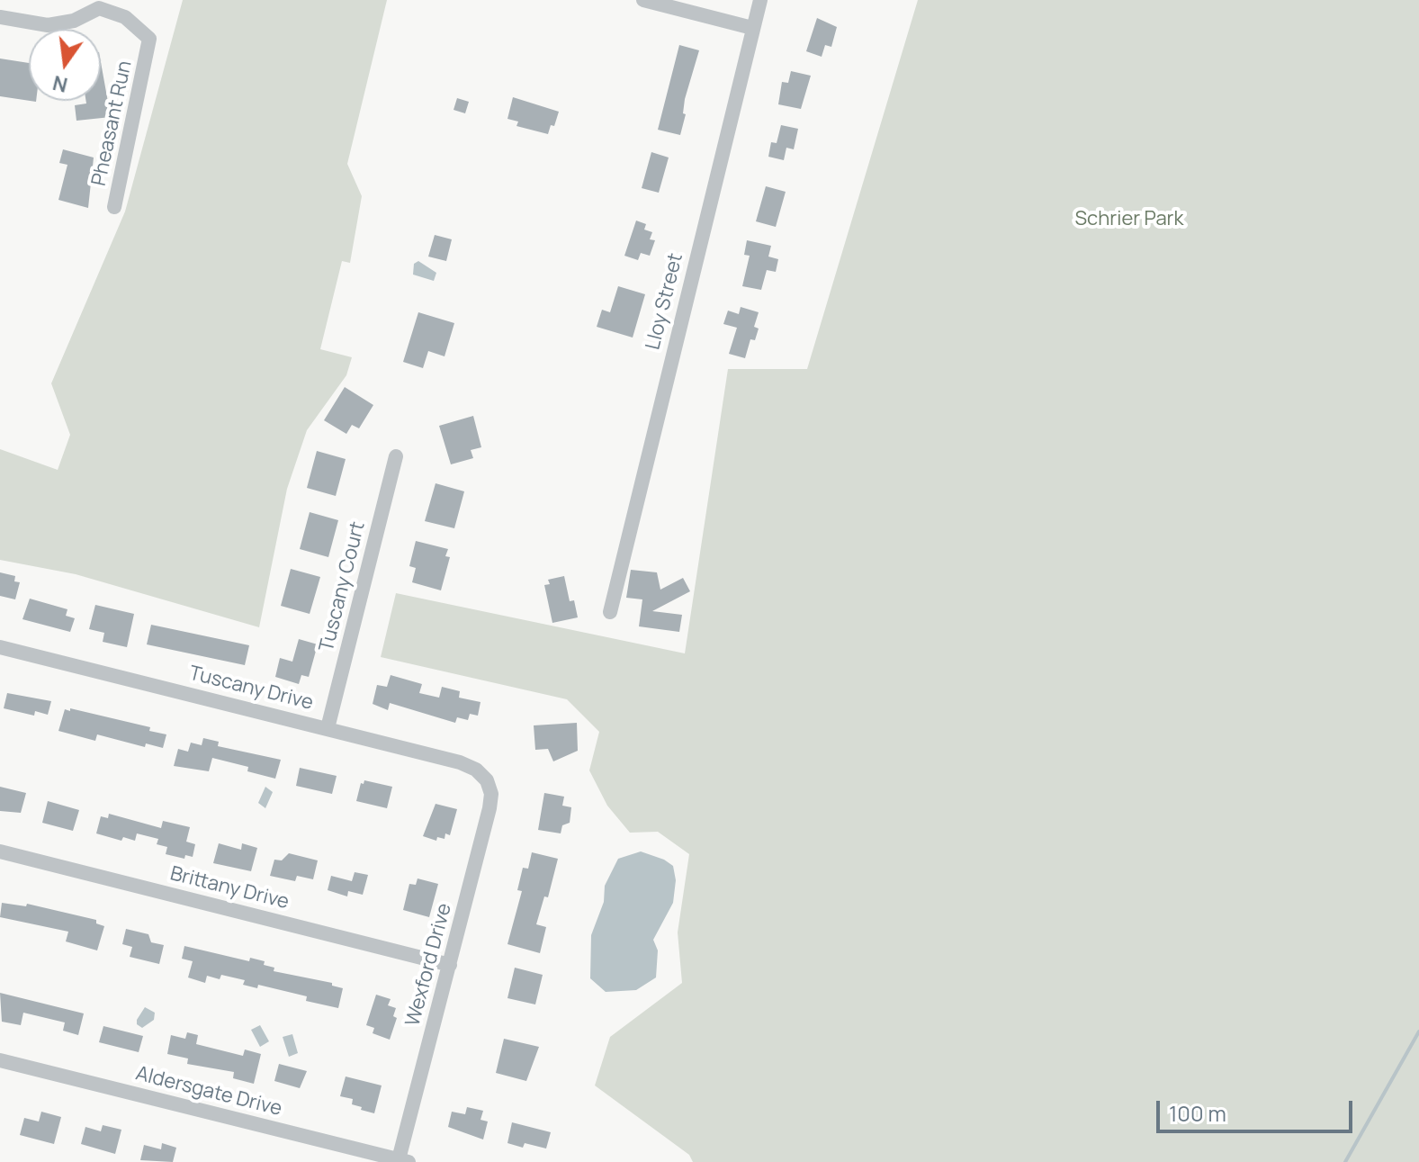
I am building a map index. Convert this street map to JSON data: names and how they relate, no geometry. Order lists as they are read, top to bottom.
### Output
{
  "streets": {
    "street": [
      "Pheasant Run",
      "Lloy Street",
      "Tuscany Court",
      "Tuscany Drive",
      "Brittany Drive",
      "Wexford Drive",
      "Aldersgate Drive"
    ]
  },
  "crossings": [
    ["Tuscany Court", "Tuscany Drive"],
    ["Tuscany Drive", "Wexford Drive"],
    ["Brittany Drive", "Wexford Drive"],
    ["Wexford Drive", "Aldersgate Drive"]
  ],
  "parks": ["Schrier Park"],
  "scale_bar": "100 m",
  "north": "bottom"
}
